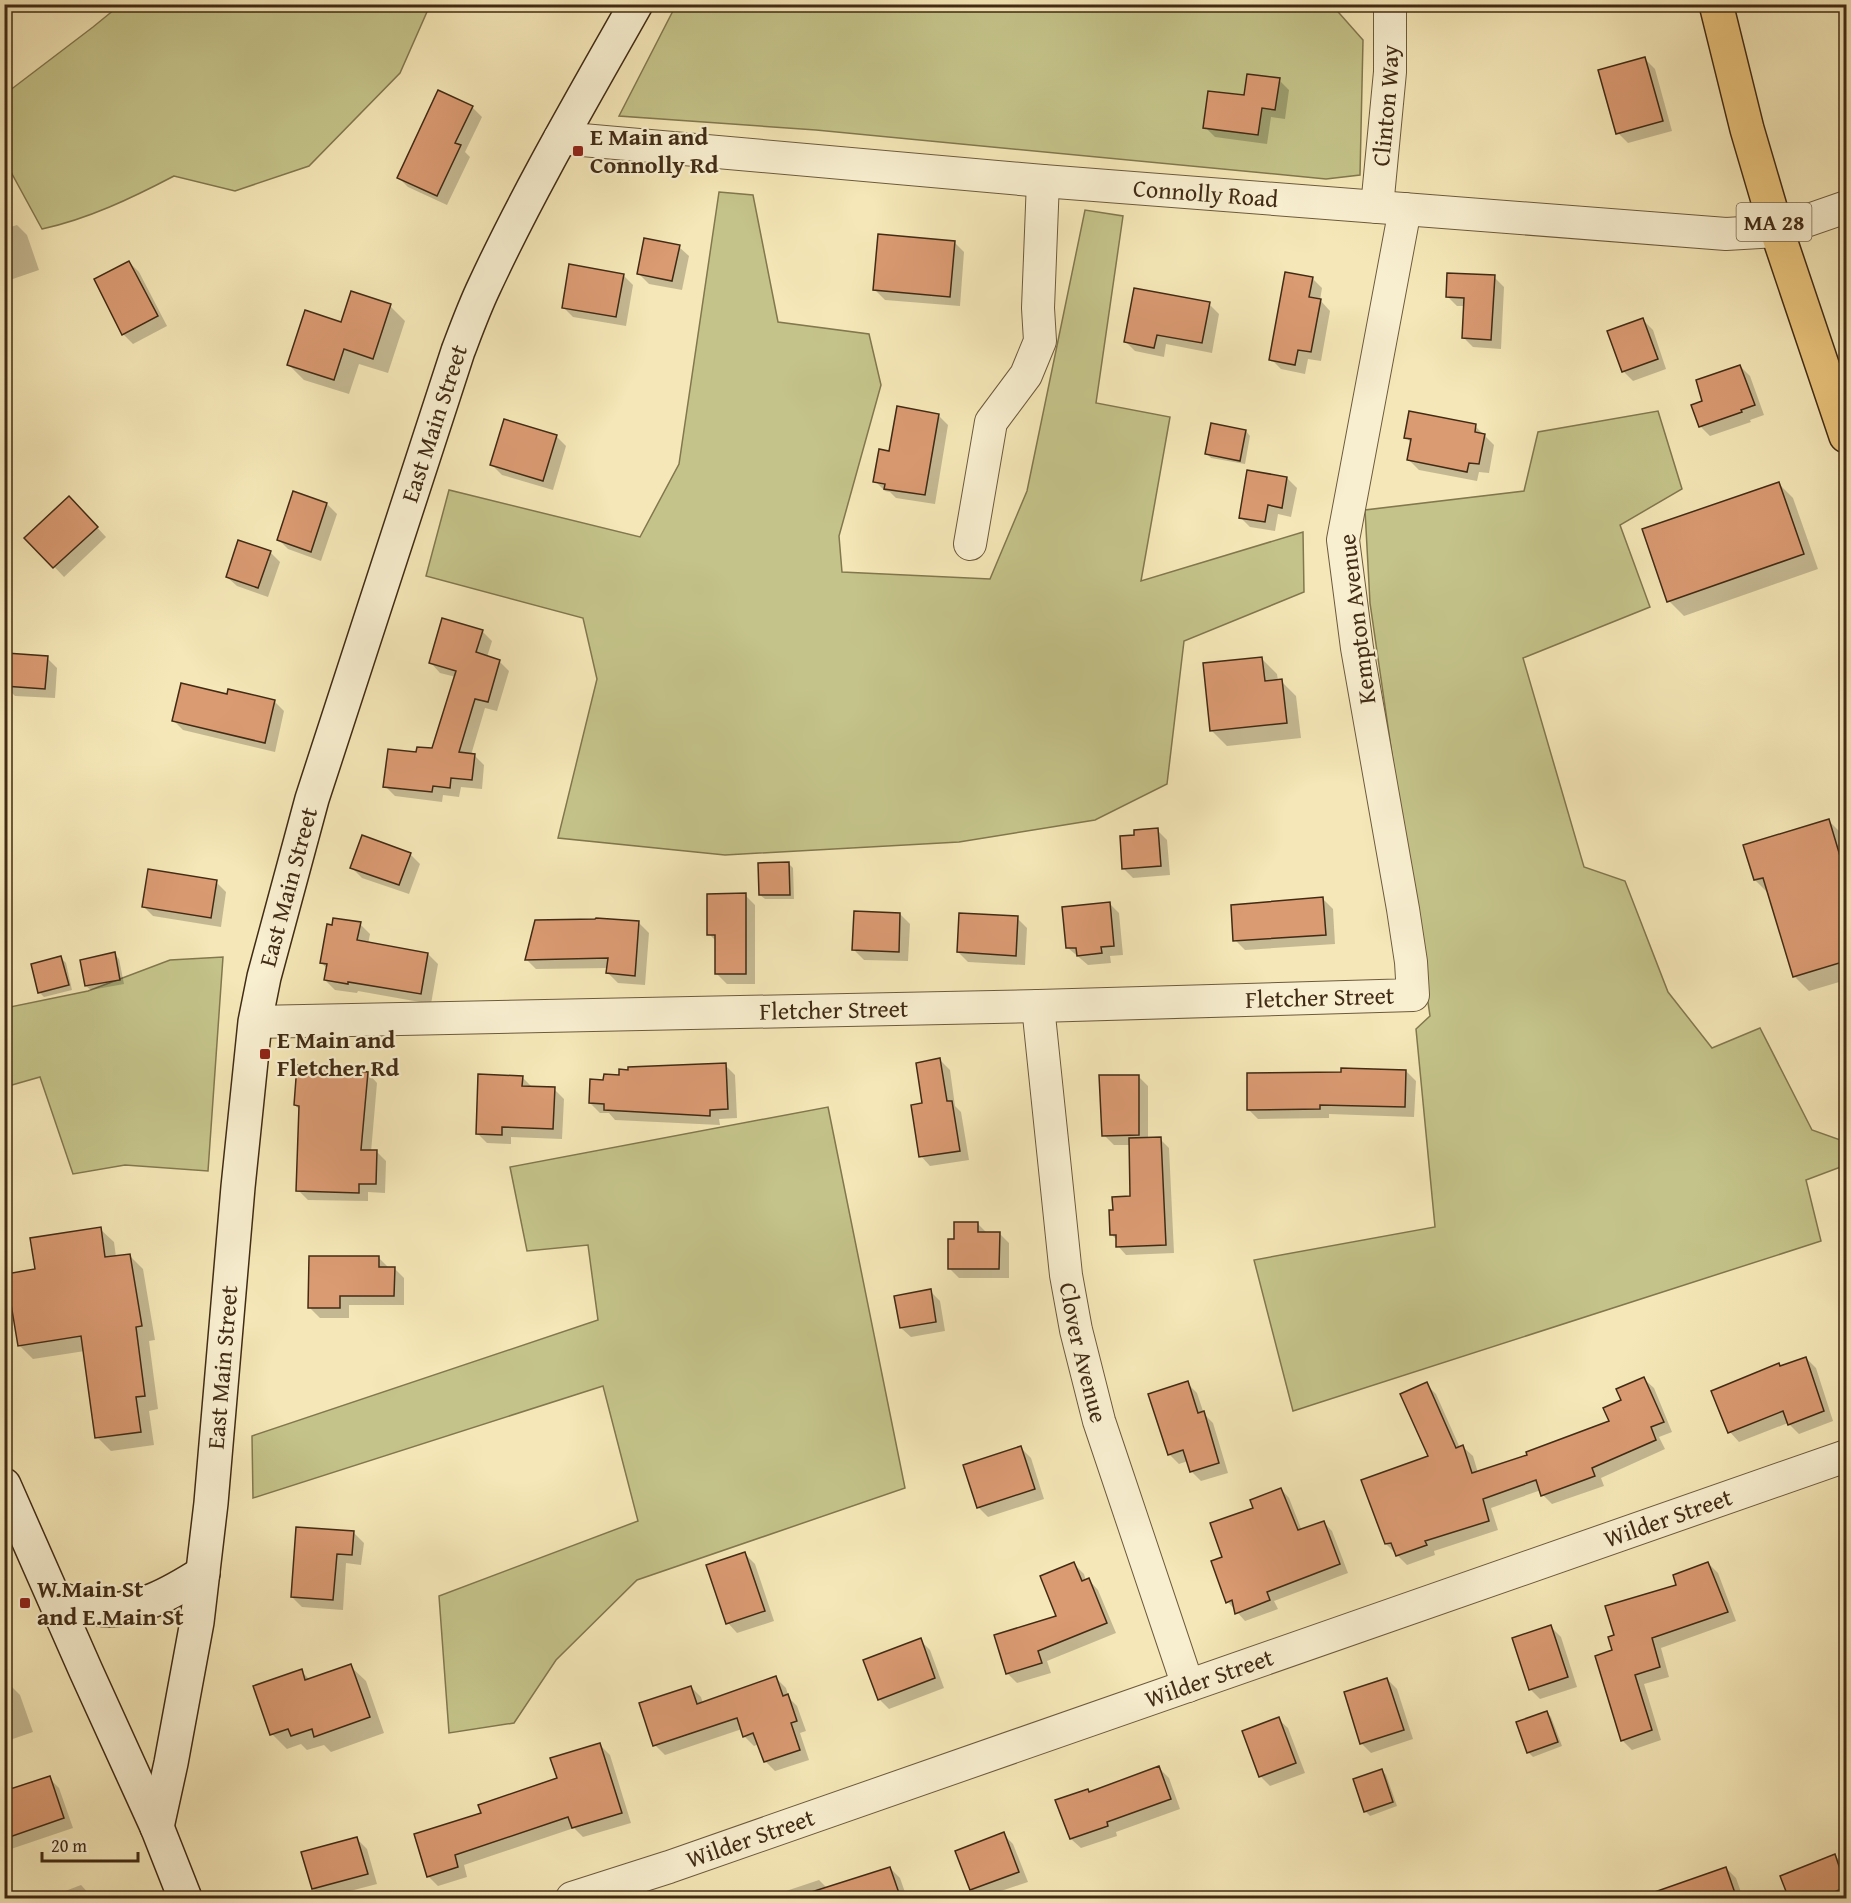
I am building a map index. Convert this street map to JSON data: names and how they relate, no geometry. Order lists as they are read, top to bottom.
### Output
{
  "streets": {
    "main road": ["MA 28", "East Main Street"],
    "street": [
      "Clinton Way",
      "Connolly Road",
      "Kempton Avenue",
      "Fletcher Street",
      "Clover Avenue",
      "Wilder Street"
    ]
  },
  "crossings": [
    ["Clinton Way", "Connolly Road"],
    ["Clinton Way", "Kempton Avenue"],
    ["Connolly Road", "MA 28"],
    ["Connolly Road", "East Main Street"],
    ["Connolly Road", "Kempton Avenue"],
    ["East Main Street", "Fletcher Street"],
    ["Kempton Avenue", "Fletcher Street"],
    ["Fletcher Street", "Clover Avenue"],
    ["Clover Avenue", "Wilder Street"]
  ],
  "places": {
    "transit": ["E Main and Connolly Rd", "E Main and Fletcher Rd", "W.Main St and E.Main St"]
  },
  "scale_bar": "20 m"
}
